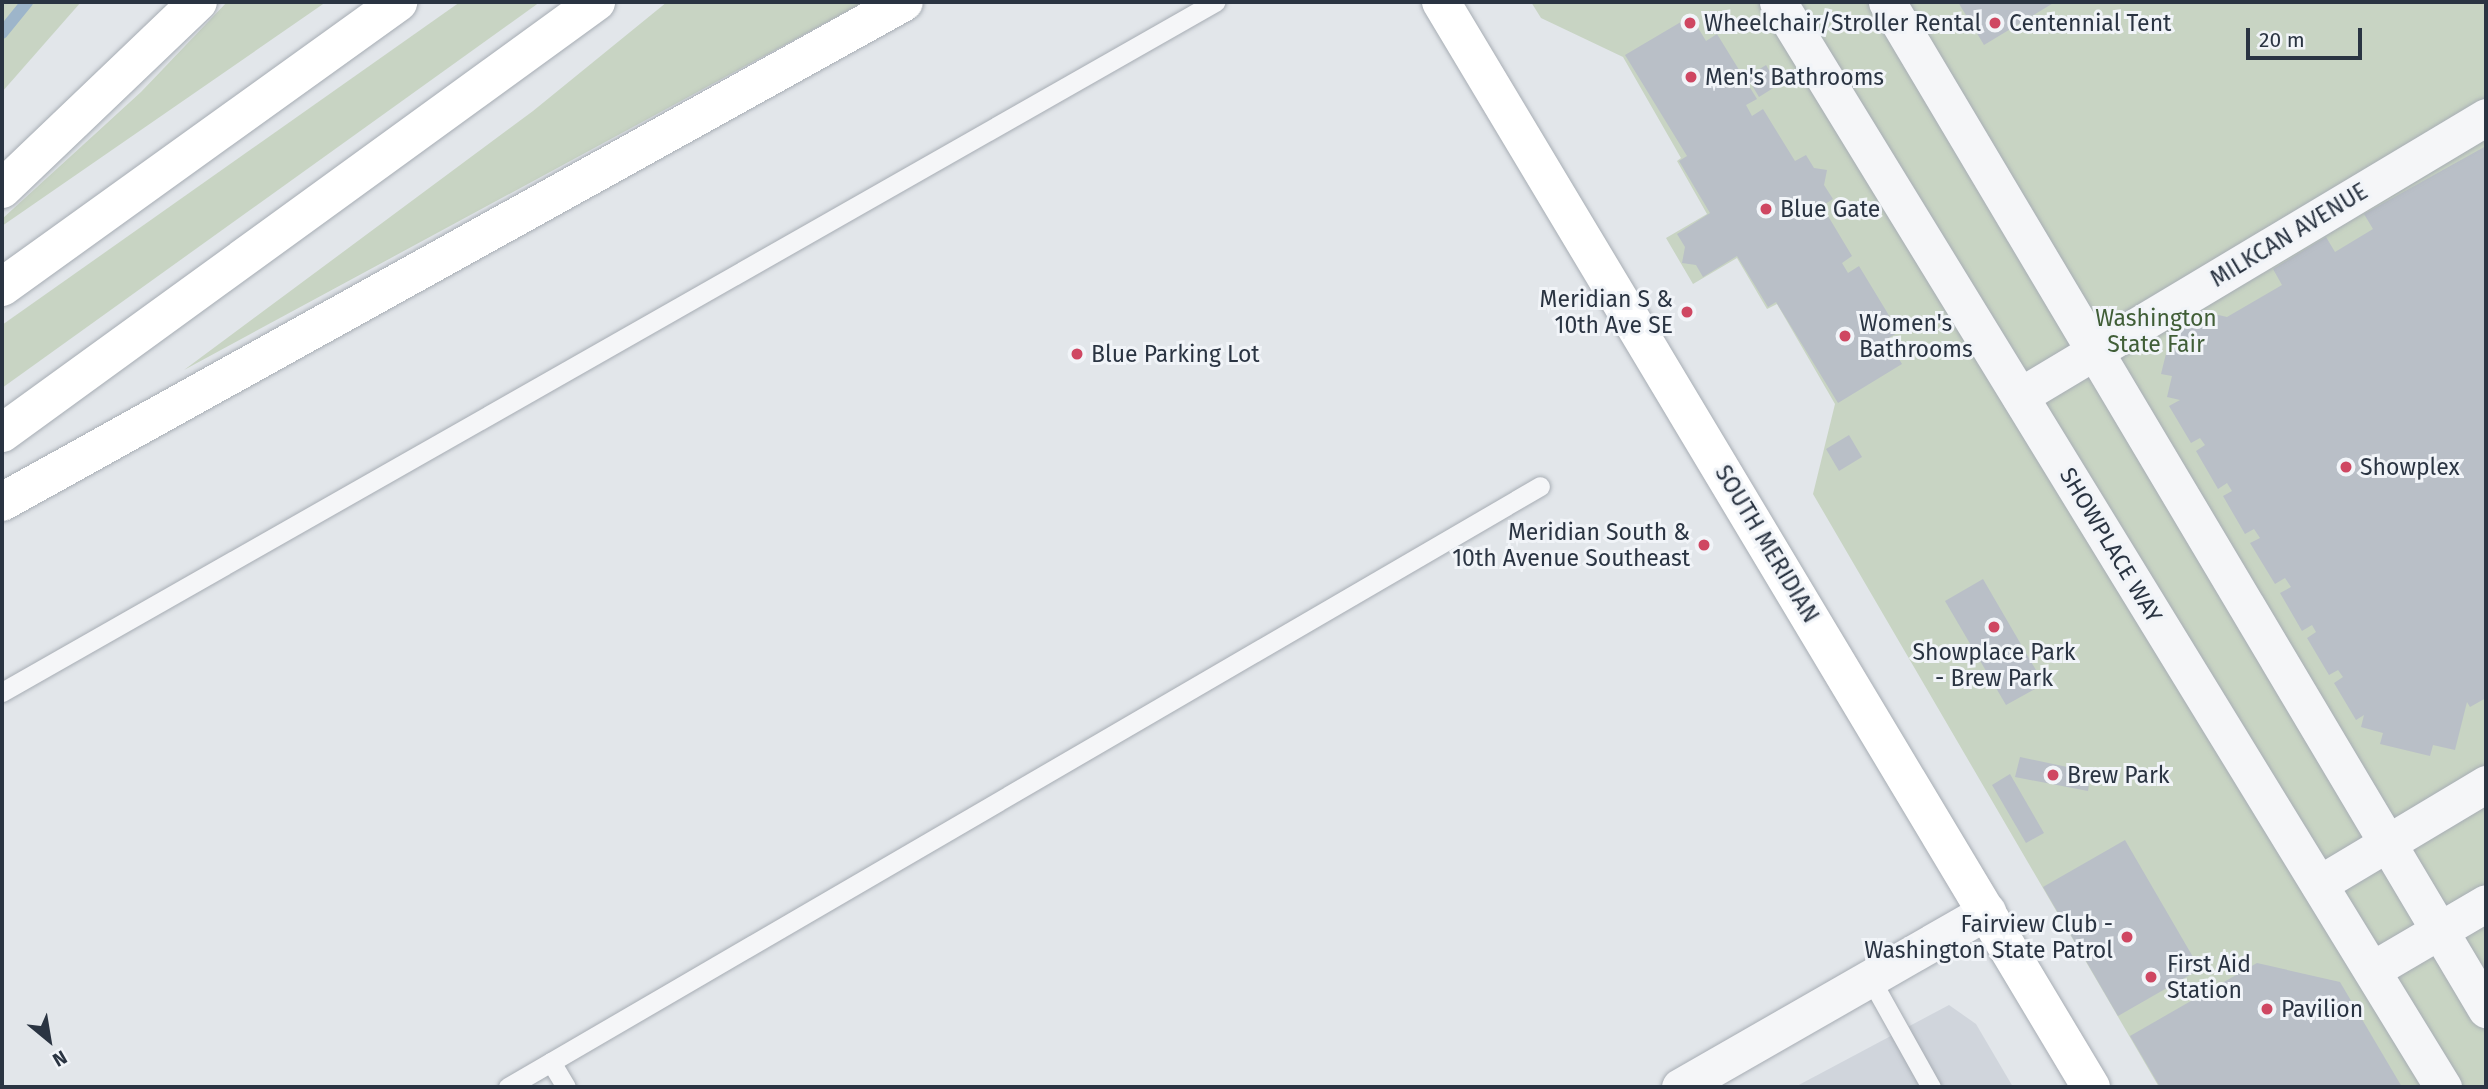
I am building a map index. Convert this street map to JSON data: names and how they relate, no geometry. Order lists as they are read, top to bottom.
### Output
{
  "streets": {
    "main road": ["SOUTH MERIDIAN"],
    "street": ["MILKCAN AVENUE", "SHOWPLACE WAY"]
  },
  "crossings": [
    ["MILKCAN AVENUE", "SHOWPLACE WAY"]
  ],
  "parks": ["Washington State Fair"],
  "places": [
    "Wheelchair/Stroller Rental",
    "Centennial Tent",
    "Men's Bathrooms",
    "Blue Gate",
    "Meridian S & 10th Ave SE",
    "Women's Bathrooms",
    "Blue Parking Lot",
    "Showplex",
    "Meridian South & 10th Avenue Southeast",
    "Showplace Park - Brew Park",
    "Brew Park",
    "Fairview Club - Washington State Patrol",
    "First Aid Station",
    "Pavilion"
  ],
  "scale_bar": "20 m",
  "north": "bottom right"
}
